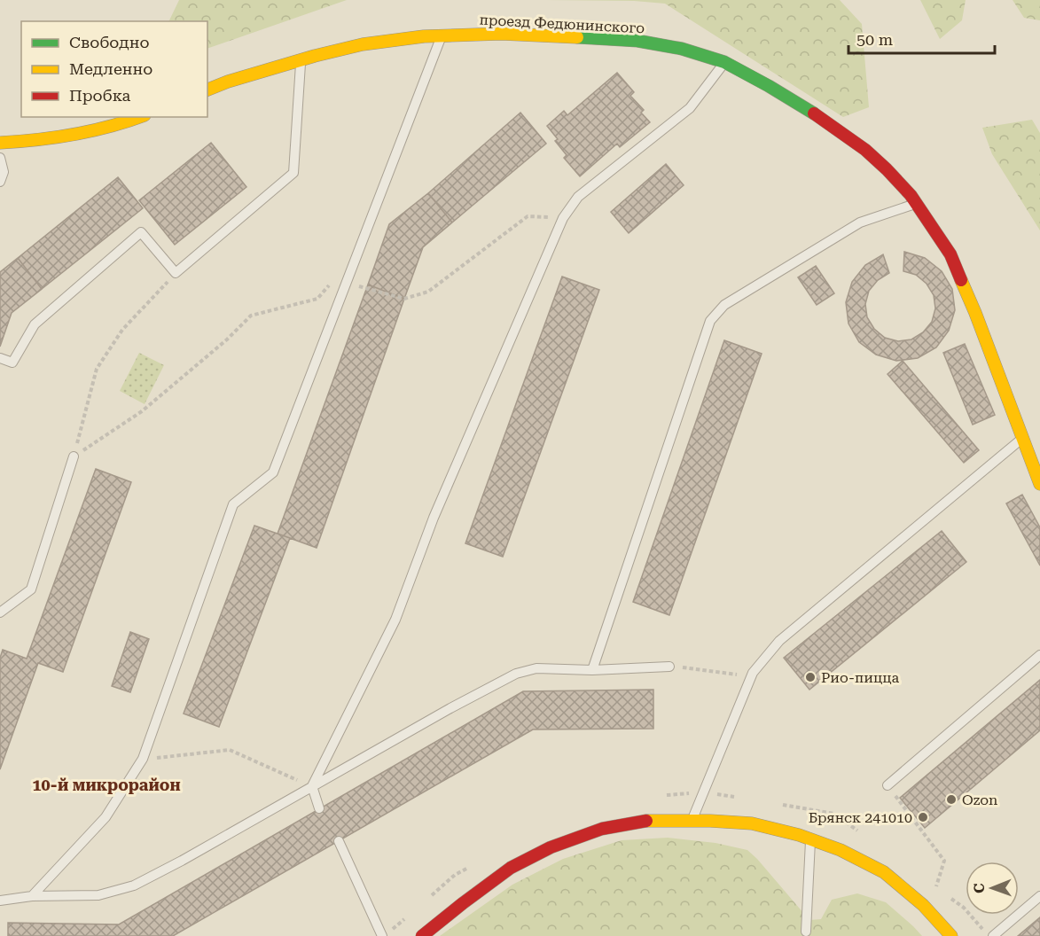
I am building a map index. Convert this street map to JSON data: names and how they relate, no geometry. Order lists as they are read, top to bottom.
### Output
{
  "streets": {
    "street": ["проезд Федюнинского"]
  },
  "districts": ["10-й микрорайон"],
  "places": ["Рио-пицца", "Ozon", "Брянск 241010"],
  "legend": ["Свободно", "Медленно", "Пробка"],
  "scale_bar": "50 m",
  "north": "left"
}
